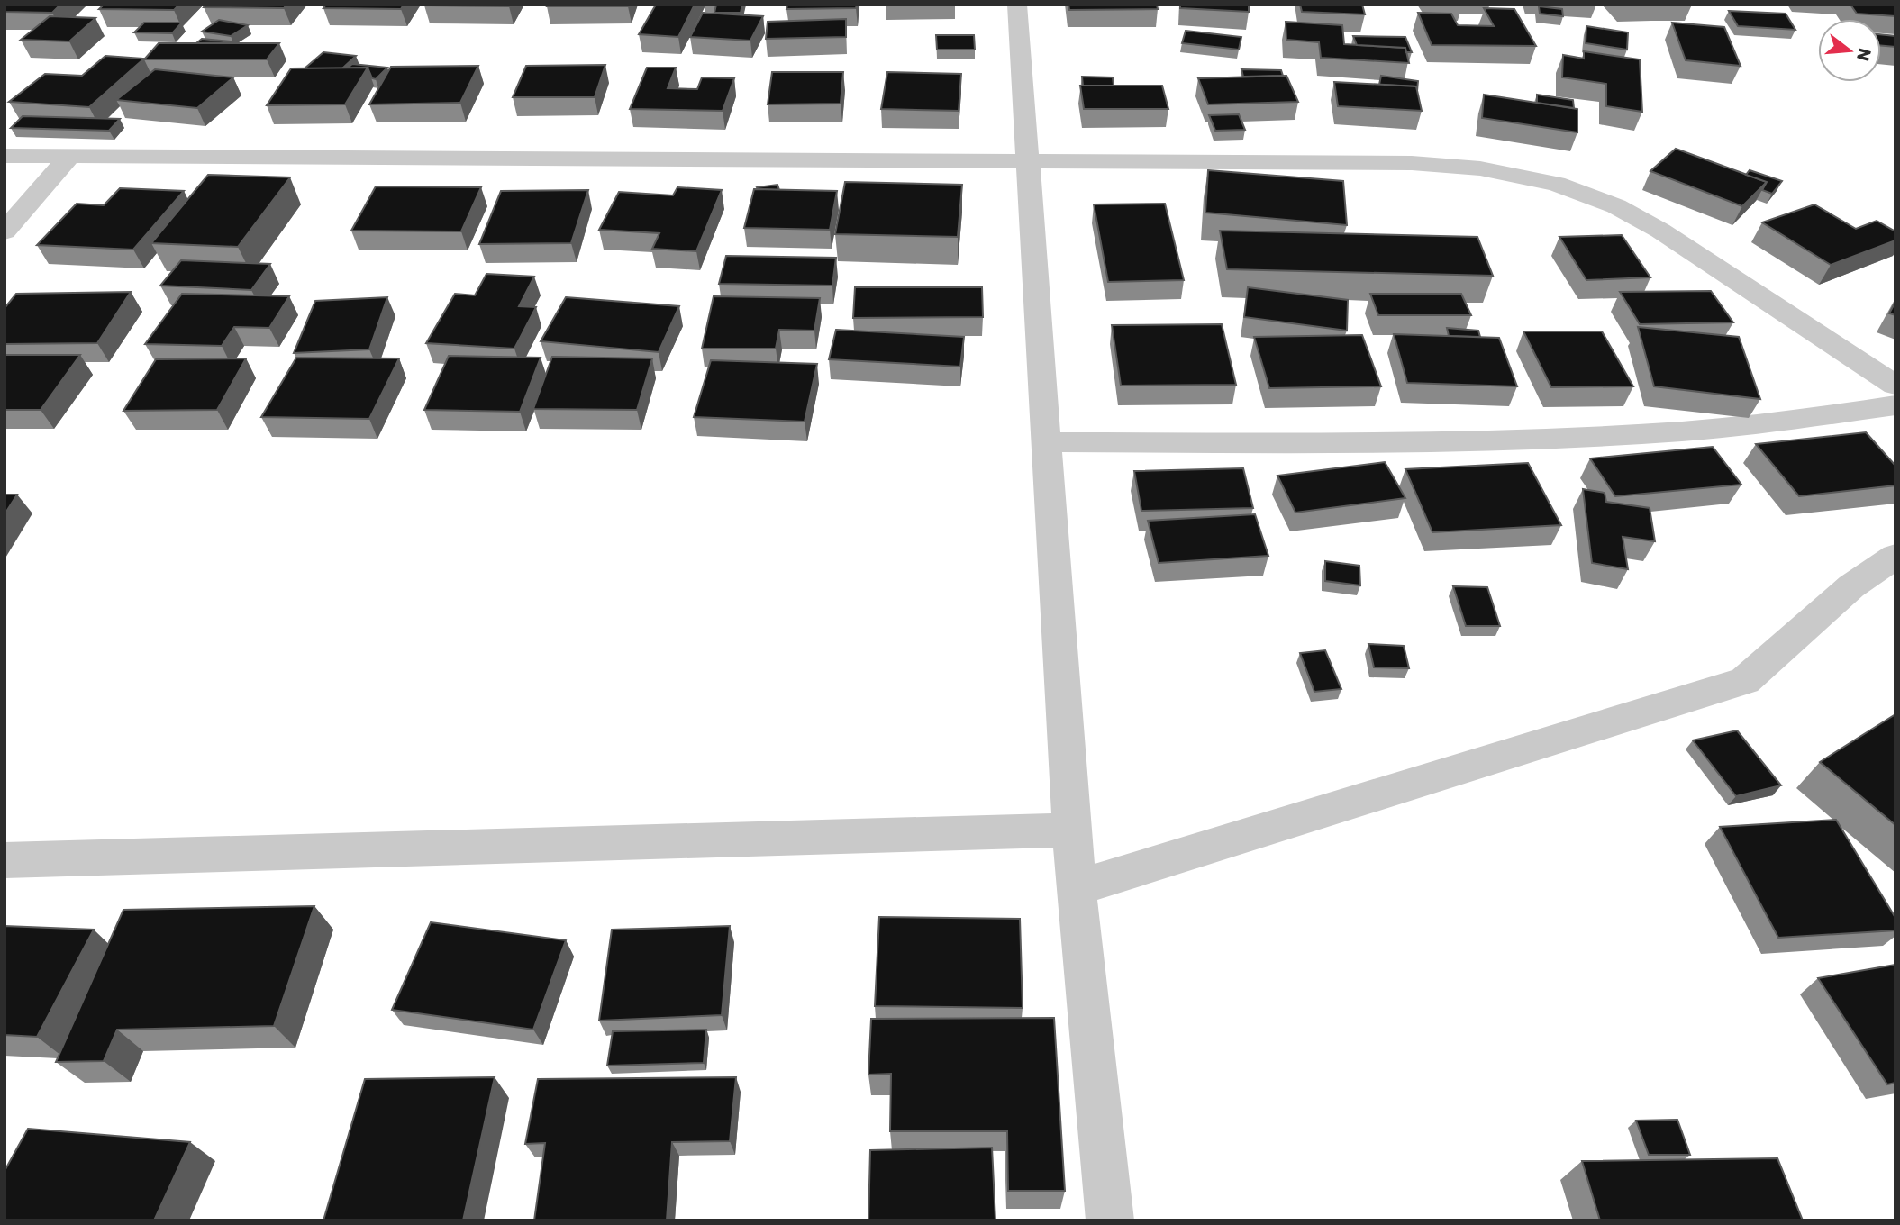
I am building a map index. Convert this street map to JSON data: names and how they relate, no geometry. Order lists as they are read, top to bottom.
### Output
{
  "north": "right"
}
